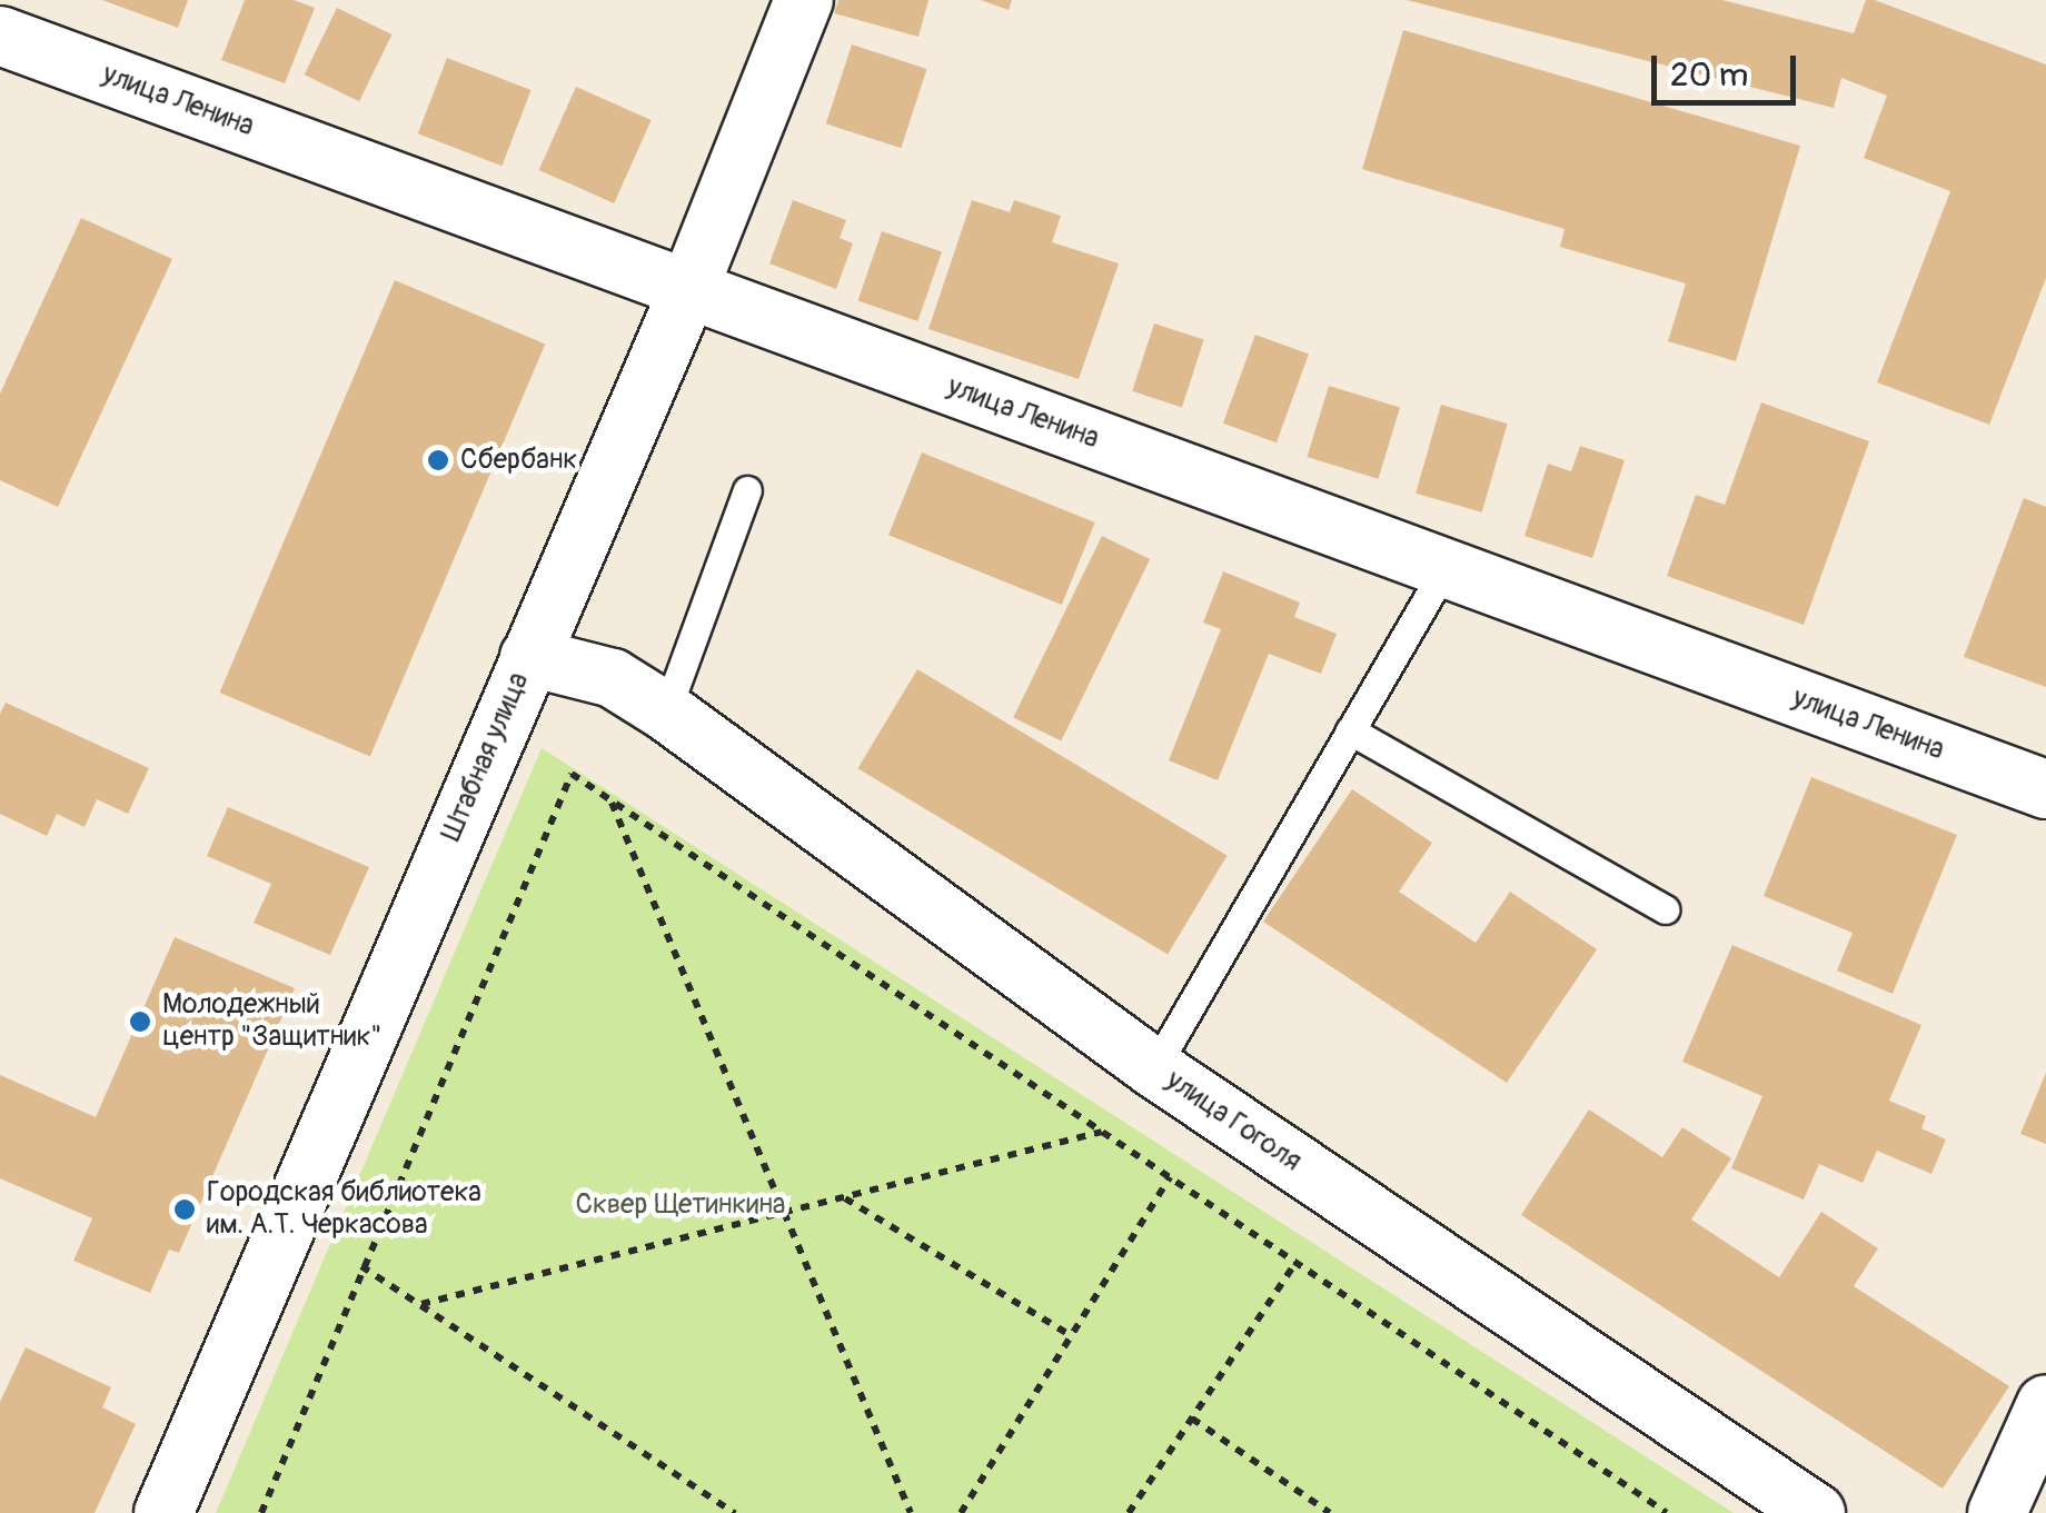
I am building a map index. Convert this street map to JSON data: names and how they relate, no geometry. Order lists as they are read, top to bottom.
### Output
{
  "streets": {
    "street": ["улица Ленина", "Штабная улица", "улица Гоголя"]
  },
  "crossings": [
    ["улица Ленина", "Штабная улица"],
    ["Штабная улица", "улица Гоголя"]
  ],
  "parks": ["Сквер Щетинкина"],
  "places": ["Сбербанк", "Молодежный центр \"Защитник\"", "Городская библиотека им. А.Т. Черкасова"],
  "scale_bar": "20 m"
}
